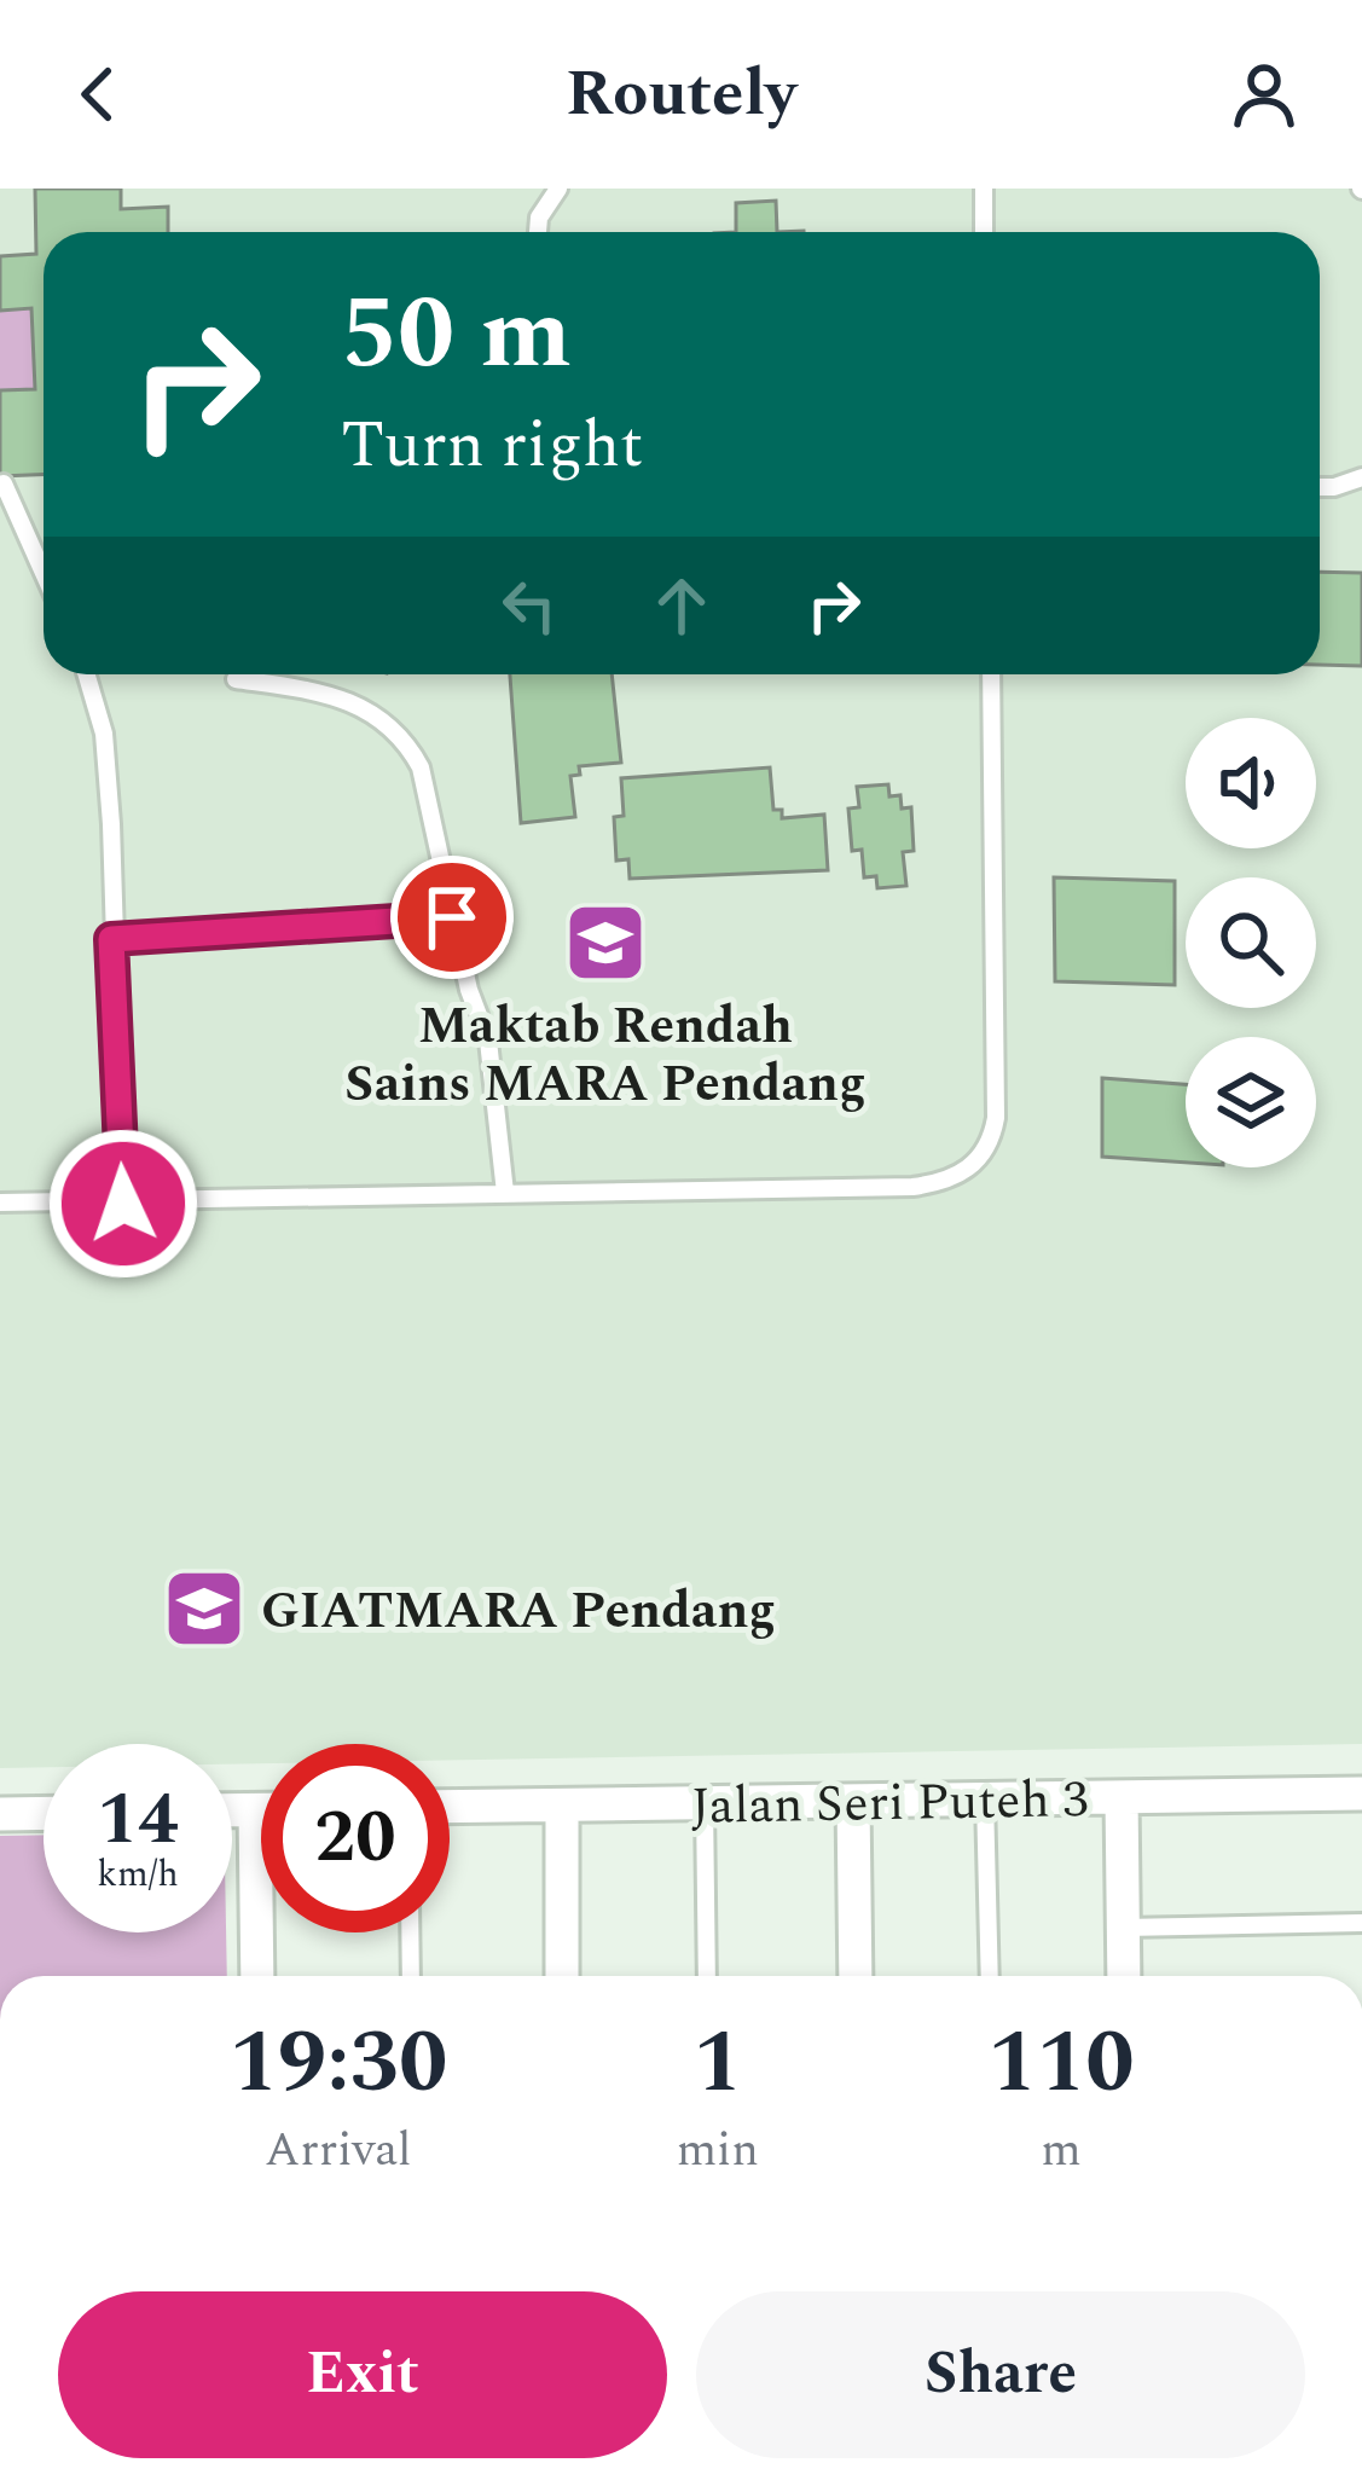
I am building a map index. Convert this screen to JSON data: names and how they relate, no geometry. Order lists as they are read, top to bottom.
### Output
{
  "streets": {
    "street": ["Jalan Seri Puteh 3"]
  },
  "places": {
    "school or university": ["Maktab Rendah Sains MARA Pendang", "GIATMARA Pendang"]
  },
  "page": {
    "header": "Routely",
    "turn": ["50 m", "Turn right"],
    "speed": "14 km/h",
    "limit": "20",
    "eta": [
      "19:30",
      "Arrival",
      "1",
      "min",
      "110",
      "m"
    ],
    "buttons": ["Exit", "Share"]
  }
}
